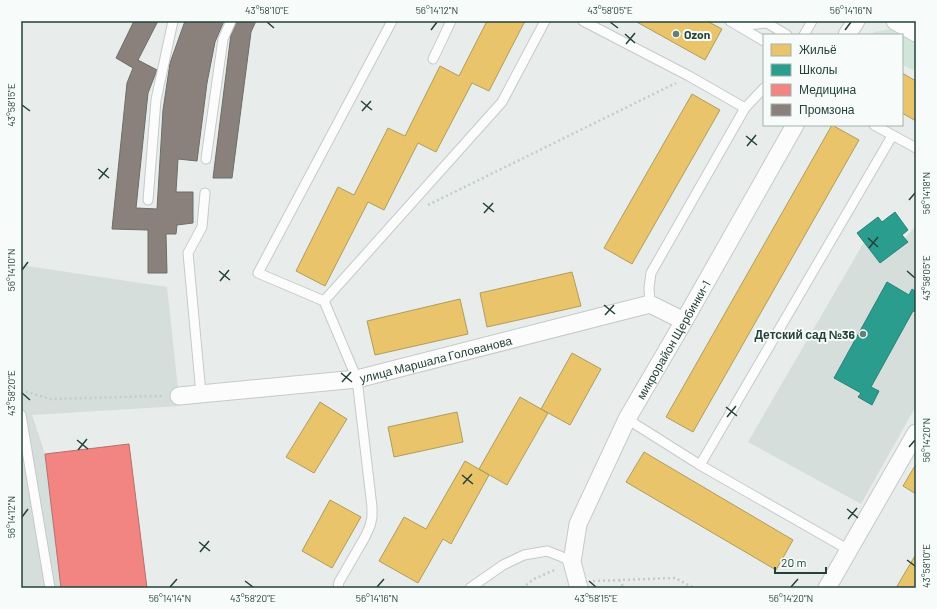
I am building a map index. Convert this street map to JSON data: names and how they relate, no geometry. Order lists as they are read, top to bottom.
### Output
{
  "streets": {
    "street": ["микрорайон Щербинки-1", "улица Маршала Голованова"]
  },
  "places": ["Ozon", "Детский сад №36"],
  "legend": [
    "Жильё",
    "Школы",
    "Медицина",
    "Промзона"
  ],
  "scale_bar": "20 m",
  "coordinates": [
    "43°58'10\"E",
    "56°14'12\"N",
    "43°58'05\"E",
    "56°14'16\"N",
    "43°58'15\"E",
    "56°14'18\"N",
    "56°14'10\"N",
    "43°58'20\"E",
    "56°14'20\"N",
    "56°14'14\"N"
  ]
}
